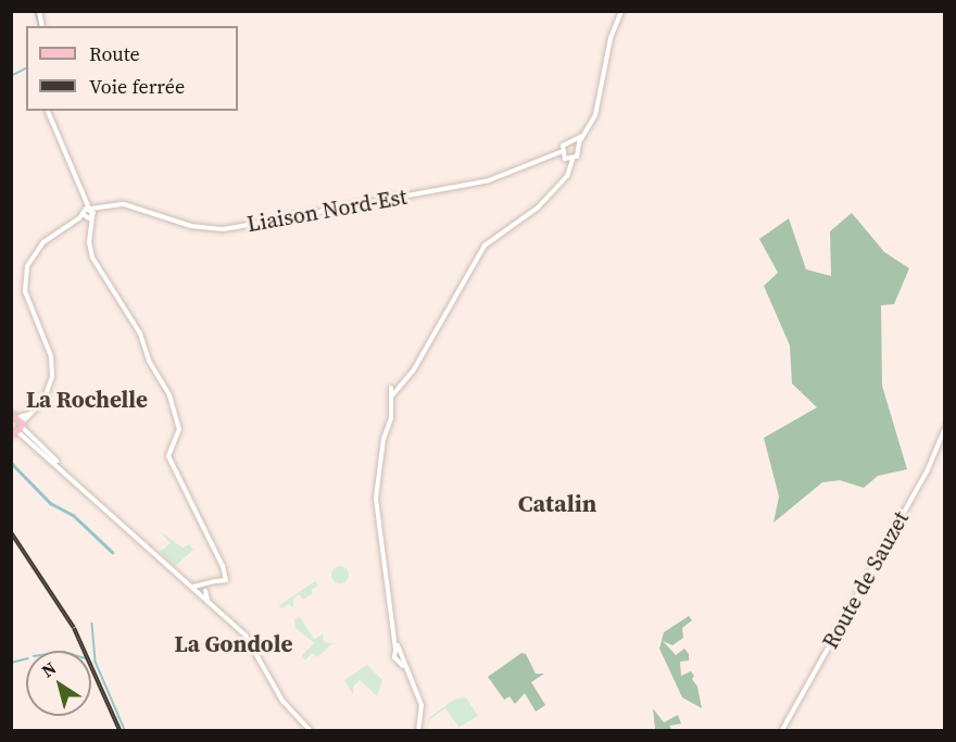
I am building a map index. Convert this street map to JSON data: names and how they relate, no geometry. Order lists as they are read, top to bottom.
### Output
{
  "streets": {
    "main road": ["Liaison Nord-Est", "Route de Sauzet"]
  },
  "districts": ["La Rochelle", "Catalin", "La Gondole"],
  "legend": ["Route", "Voie ferrée"],
  "north": "top left"
}
